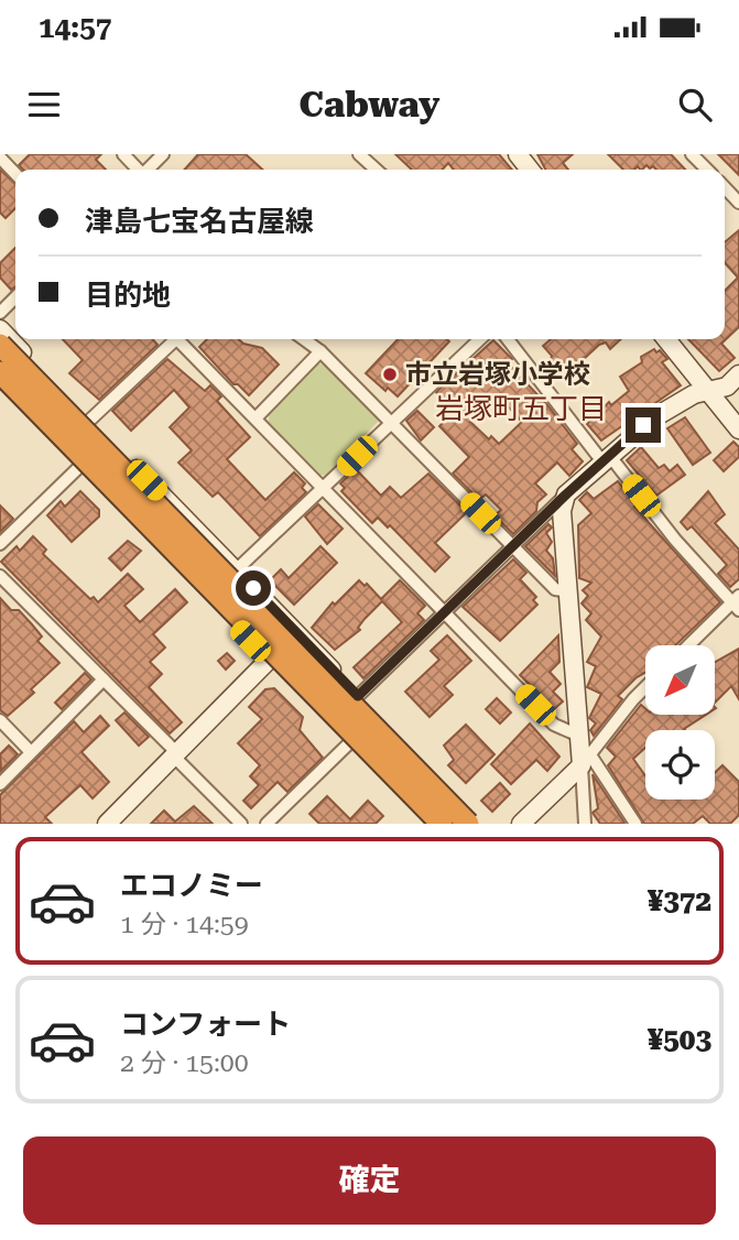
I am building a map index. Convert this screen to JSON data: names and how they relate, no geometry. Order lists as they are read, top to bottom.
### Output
{
  "districts": ["岩塚町五丁目"],
  "places": ["市立岩塚小学校"],
  "north": "bottom left",
  "page": {
    "status": "14:57",
    "header": "Cabway",
    "banner": ["津島七宝名古屋線", "目的地"],
    "list": [
      {
        "name": "エコノミー",
        "note": "1 分 · 14:59",
        "value": "¥372"
      },
      {
        "name": "コンフォート",
        "note": "2 分 · 15:00",
        "value": "¥503"
      }
    ],
    "buttons": "確定"
  }
}
